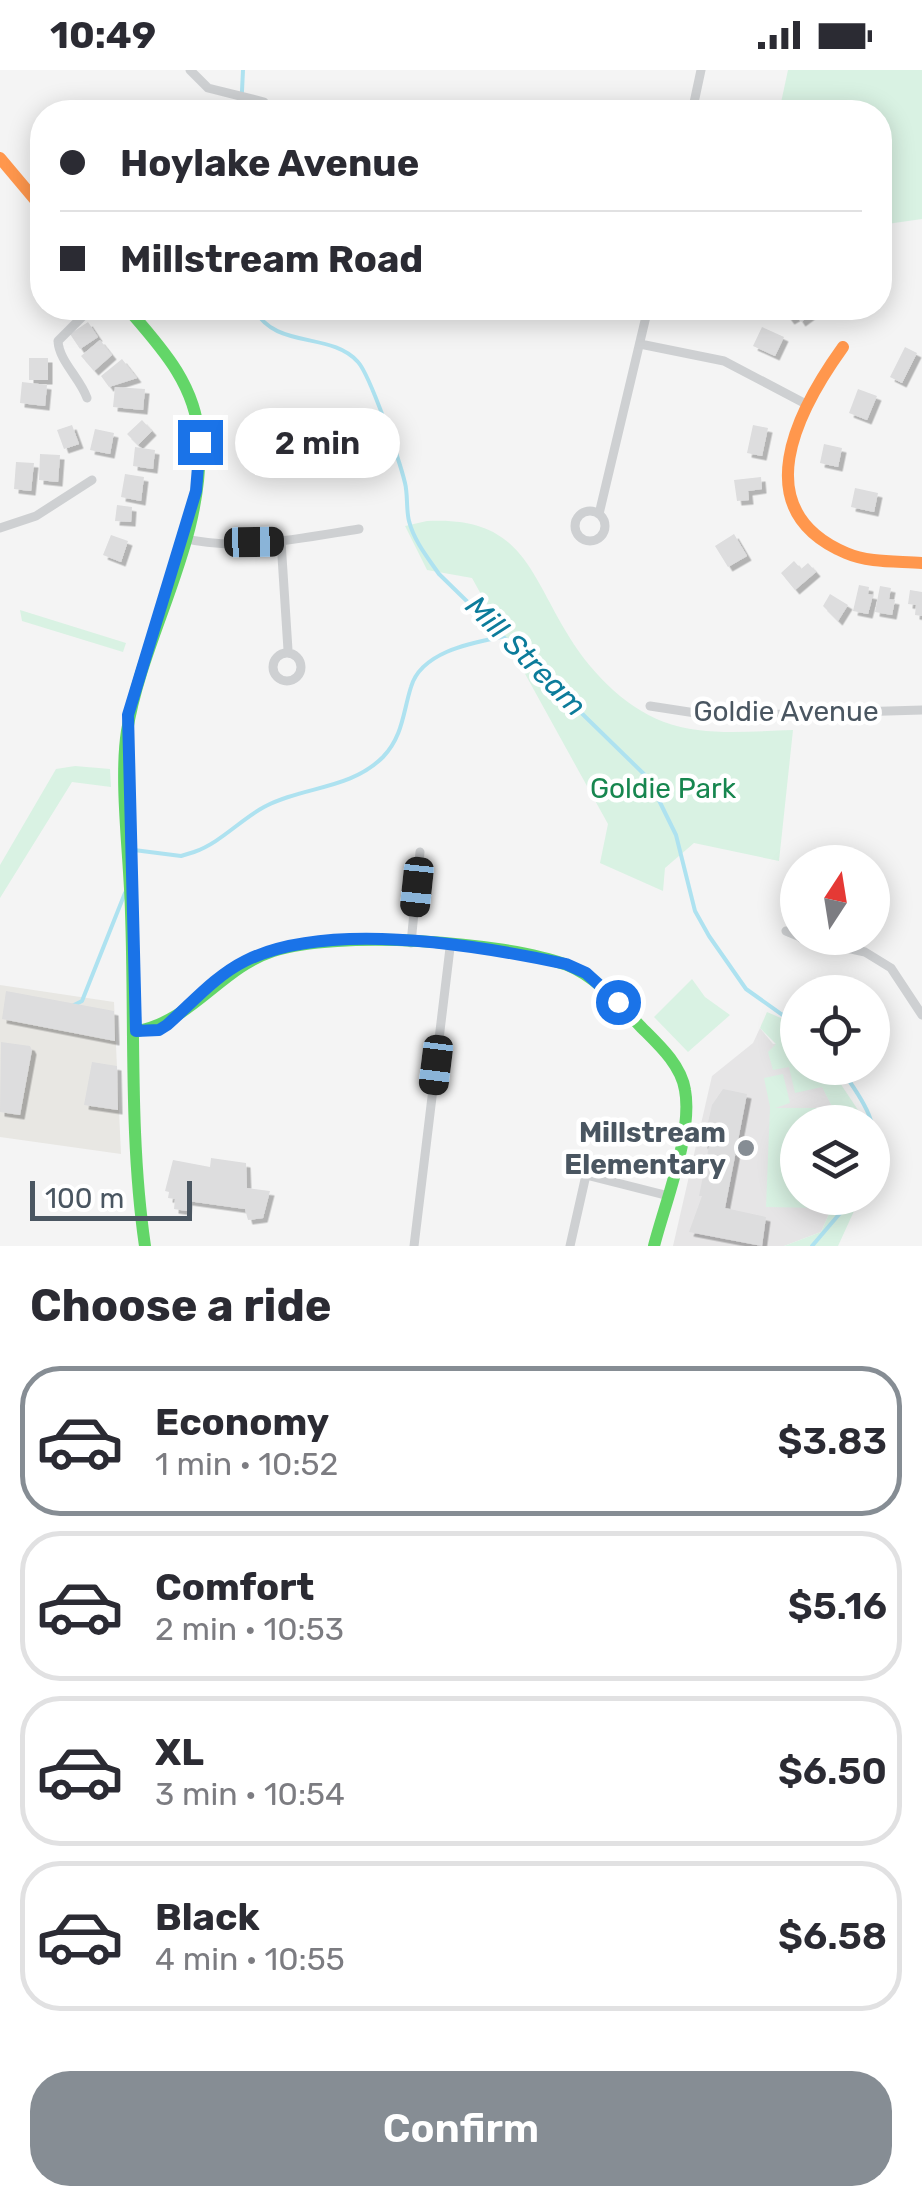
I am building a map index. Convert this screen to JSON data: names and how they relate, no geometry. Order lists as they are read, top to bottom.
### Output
{
  "streets": {
    "street": ["Goldie Avenue"]
  },
  "water": ["Mill Stream"],
  "parks": ["Goldie Park"],
  "places": ["Millstream Elementary"],
  "scale_bar": "100 m",
  "north": "top",
  "page": {
    "status": "10:49",
    "banner": ["Hoylake Avenue", "Millstream Road"],
    "bubble": "2 min",
    "scale": "100 m",
    "heading": "Choose a ride",
    "list": [
      {
        "name": "Economy",
        "note": "1 min · 10:52",
        "value": "$3.83"
      },
      {
        "name": "Comfort",
        "note": "2 min · 10:53",
        "value": "$5.16"
      },
      {
        "name": "XL",
        "note": "3 min · 10:54",
        "value": "$6.50"
      },
      {
        "name": "Black",
        "note": "4 min · 10:55",
        "value": "$6.58"
      }
    ],
    "buttons": "Confirm"
  }
}
